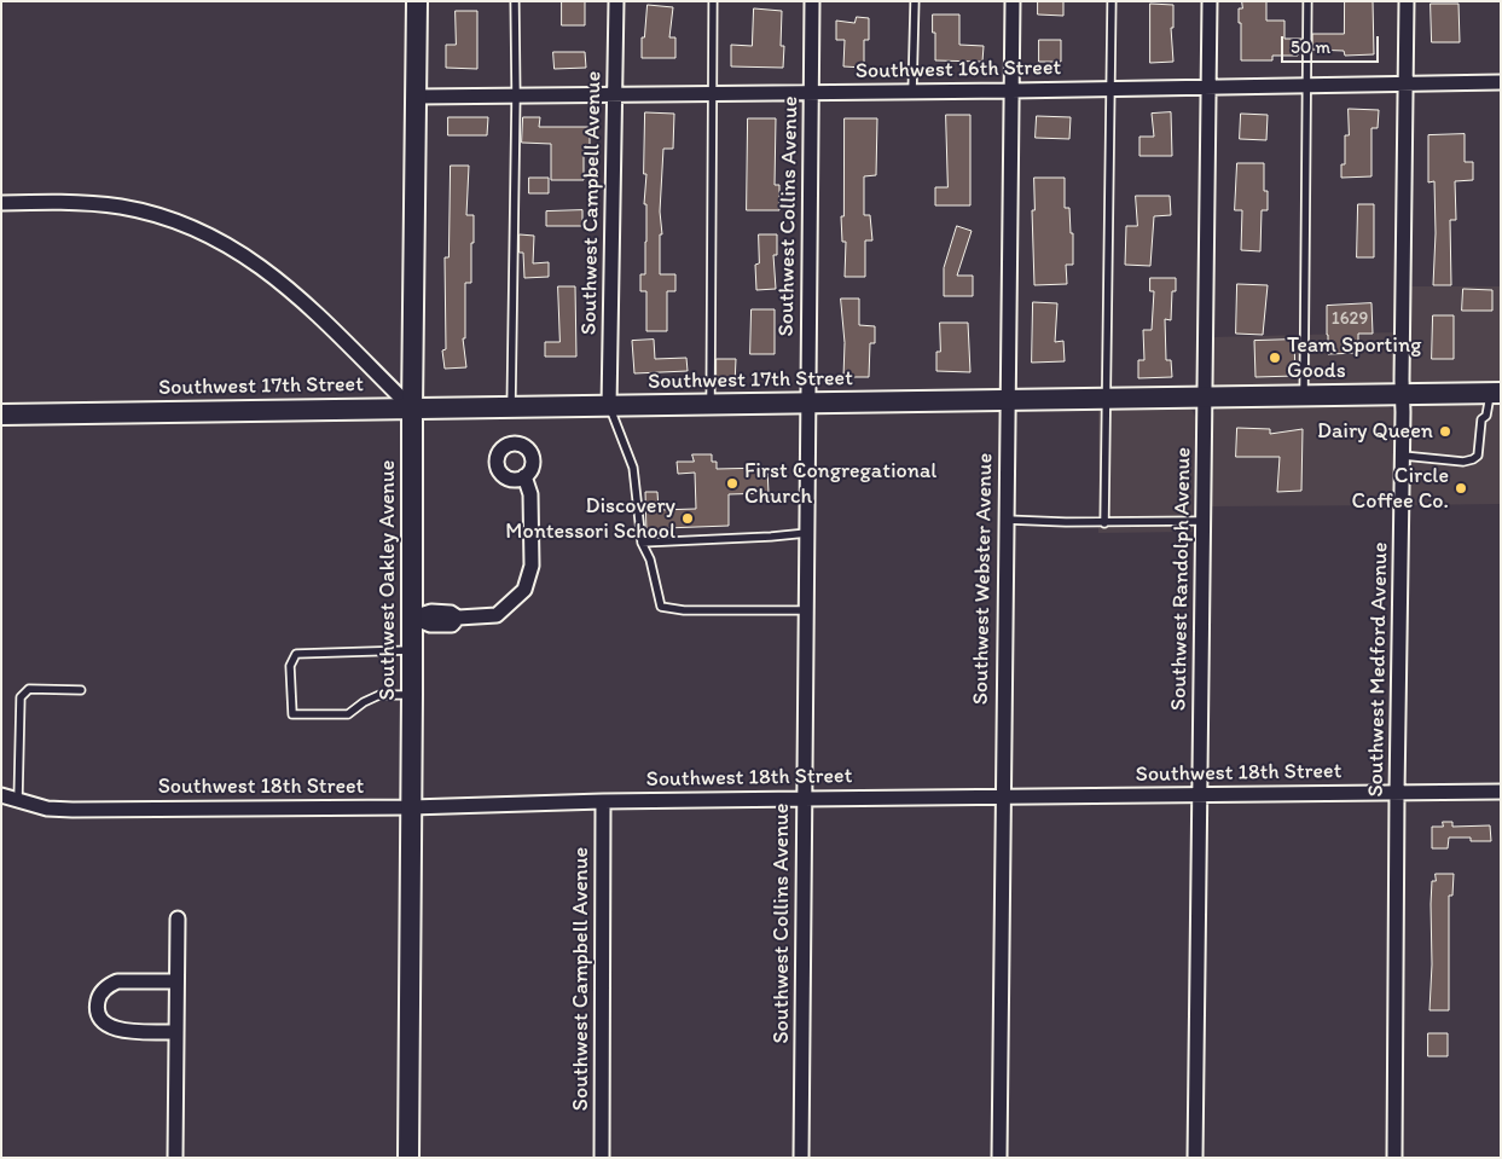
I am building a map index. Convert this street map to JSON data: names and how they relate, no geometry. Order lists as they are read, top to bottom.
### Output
{
  "streets": {
    "main road": ["Southwest 17th Street", "Southwest Oakley Avenue"],
    "street": [
      "Southwest 16th Street",
      "Southwest Campbell Avenue",
      "Southwest Collins Avenue",
      "Southwest Webster Avenue",
      "Southwest Randolph Avenue",
      "Southwest Medford Avenue",
      "Southwest 18th Street"
    ]
  },
  "crossings": [
    ["Southwest 16th Street", "Southwest Campbell Avenue"],
    ["Southwest 16th Street", "Southwest Collins Avenue"],
    ["Southwest 16th Street", "Southwest Webster Avenue"],
    ["Southwest 16th Street", "Southwest Randolph Avenue"],
    ["Southwest 16th Street", "Southwest Oakley Avenue"],
    ["Southwest 16th Street", "Southwest Medford Avenue"],
    ["Southwest Campbell Avenue", "Southwest 17th Street"],
    ["Southwest Campbell Avenue", "Southwest 18th Street"],
    ["Southwest Collins Avenue", "Southwest 17th Street"],
    ["Southwest Collins Avenue", "Southwest 18th Street"],
    ["Southwest 17th Street", "Southwest Webster Avenue"],
    ["Southwest 17th Street", "Southwest Randolph Avenue"],
    ["Southwest 17th Street", "Southwest Oakley Avenue"],
    ["Southwest 17th Street", "Southwest Medford Avenue"],
    ["Southwest Webster Avenue", "Southwest 18th Street"],
    ["Southwest Randolph Avenue", "Southwest 18th Street"],
    ["Southwest Oakley Avenue", "Southwest 18th Street"],
    ["Southwest Medford Avenue", "Southwest 18th Street"]
  ],
  "places": [
    "Team Sporting Goods",
    "Dairy Queen",
    "First Congregational Church",
    "Circle Coffee Co.",
    "Discovery Montessori School"
  ],
  "house_numbers": ["1629"],
  "scale_bar": "50 m"
}
